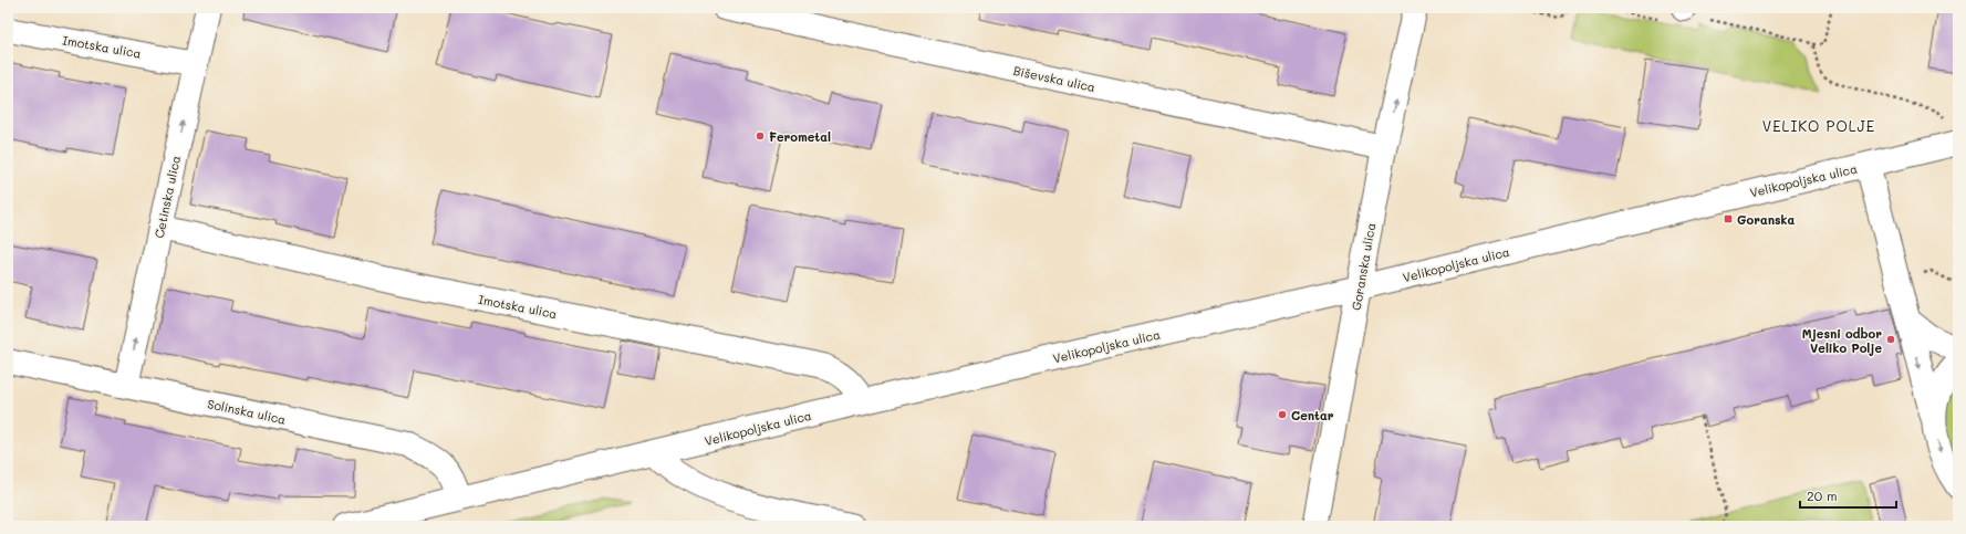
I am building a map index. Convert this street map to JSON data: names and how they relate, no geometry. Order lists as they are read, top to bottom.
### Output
{
  "streets": {
    "street": [
      "Imotska ulica",
      "Biševska ulica",
      "Velikopoljska ulica",
      "Cetinska ulica",
      "Goranska ulica",
      "Solinska ulica"
    ]
  },
  "crossings": [
    ["Imotska ulica", "Velikopoljska ulica"],
    ["Imotska ulica", "Cetinska ulica"],
    ["Biševska ulica", "Goranska ulica"],
    ["Velikopoljska ulica", "Goranska ulica"],
    ["Velikopoljska ulica", "Solinska ulica"],
    ["Cetinska ulica", "Solinska ulica"]
  ],
  "one_way": ["Cetinska ulica"],
  "districts": ["VELIKO POLJE"],
  "places": {
    "other": ["Ferometal", "Mjesni odbor Veliko Polje", "Centar"],
    "transit": ["Goranska"]
  },
  "scale_bar": "20 m"
}
